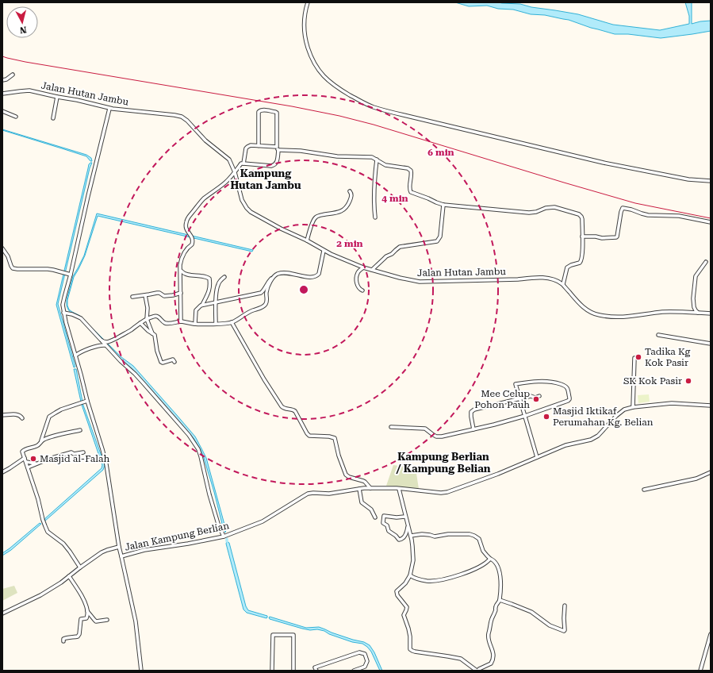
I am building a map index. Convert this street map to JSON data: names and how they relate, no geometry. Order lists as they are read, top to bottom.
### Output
{
  "streets": {
    "street": ["Jalan Hutan Jambu", "Jalan Kampung Berlian"]
  },
  "districts": ["Kampung Hutan Jambu", "Kampung Berlian / Kampung Belian"],
  "places": [
    "Tadika Kg Kok Pasir",
    "SK Kok Pasir",
    "Mee Celup Pohon Pauh",
    "Masjid Iktikaf Perumahan Kg. Belian",
    "Masjid al-Falah"
  ],
  "north": "bottom",
  "rings": ["6 min", "4 min", "2 min"]
}
